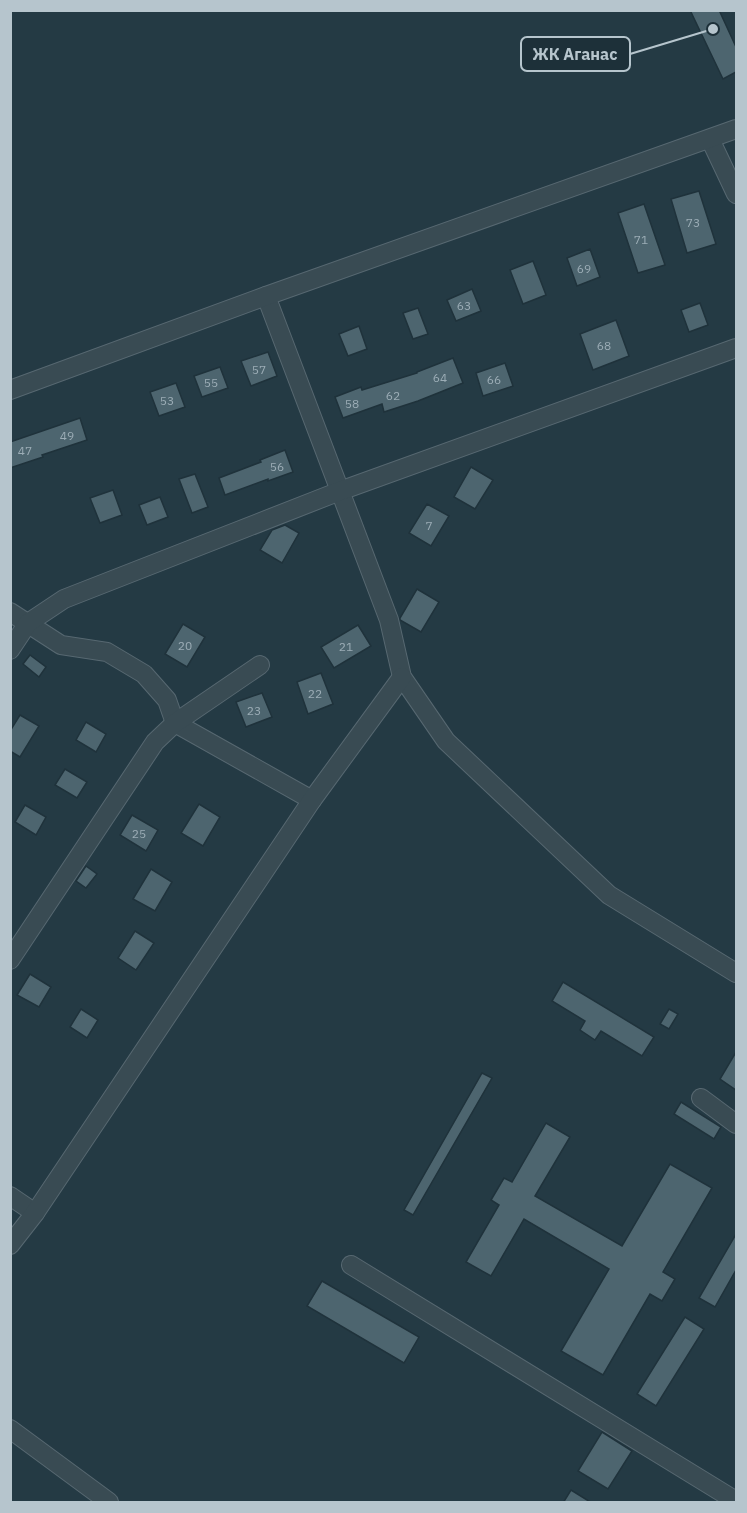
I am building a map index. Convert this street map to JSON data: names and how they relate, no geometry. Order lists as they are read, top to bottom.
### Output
{
  "places": ["ЖК Аганас"],
  "house_numbers": [
    "73",
    "71",
    "69",
    "63",
    "68",
    "57",
    "64",
    "66",
    "55",
    "62",
    "53",
    "58",
    "49",
    "47",
    "56",
    "7",
    "20",
    "21",
    "22",
    "23",
    "25"
  ]
}
